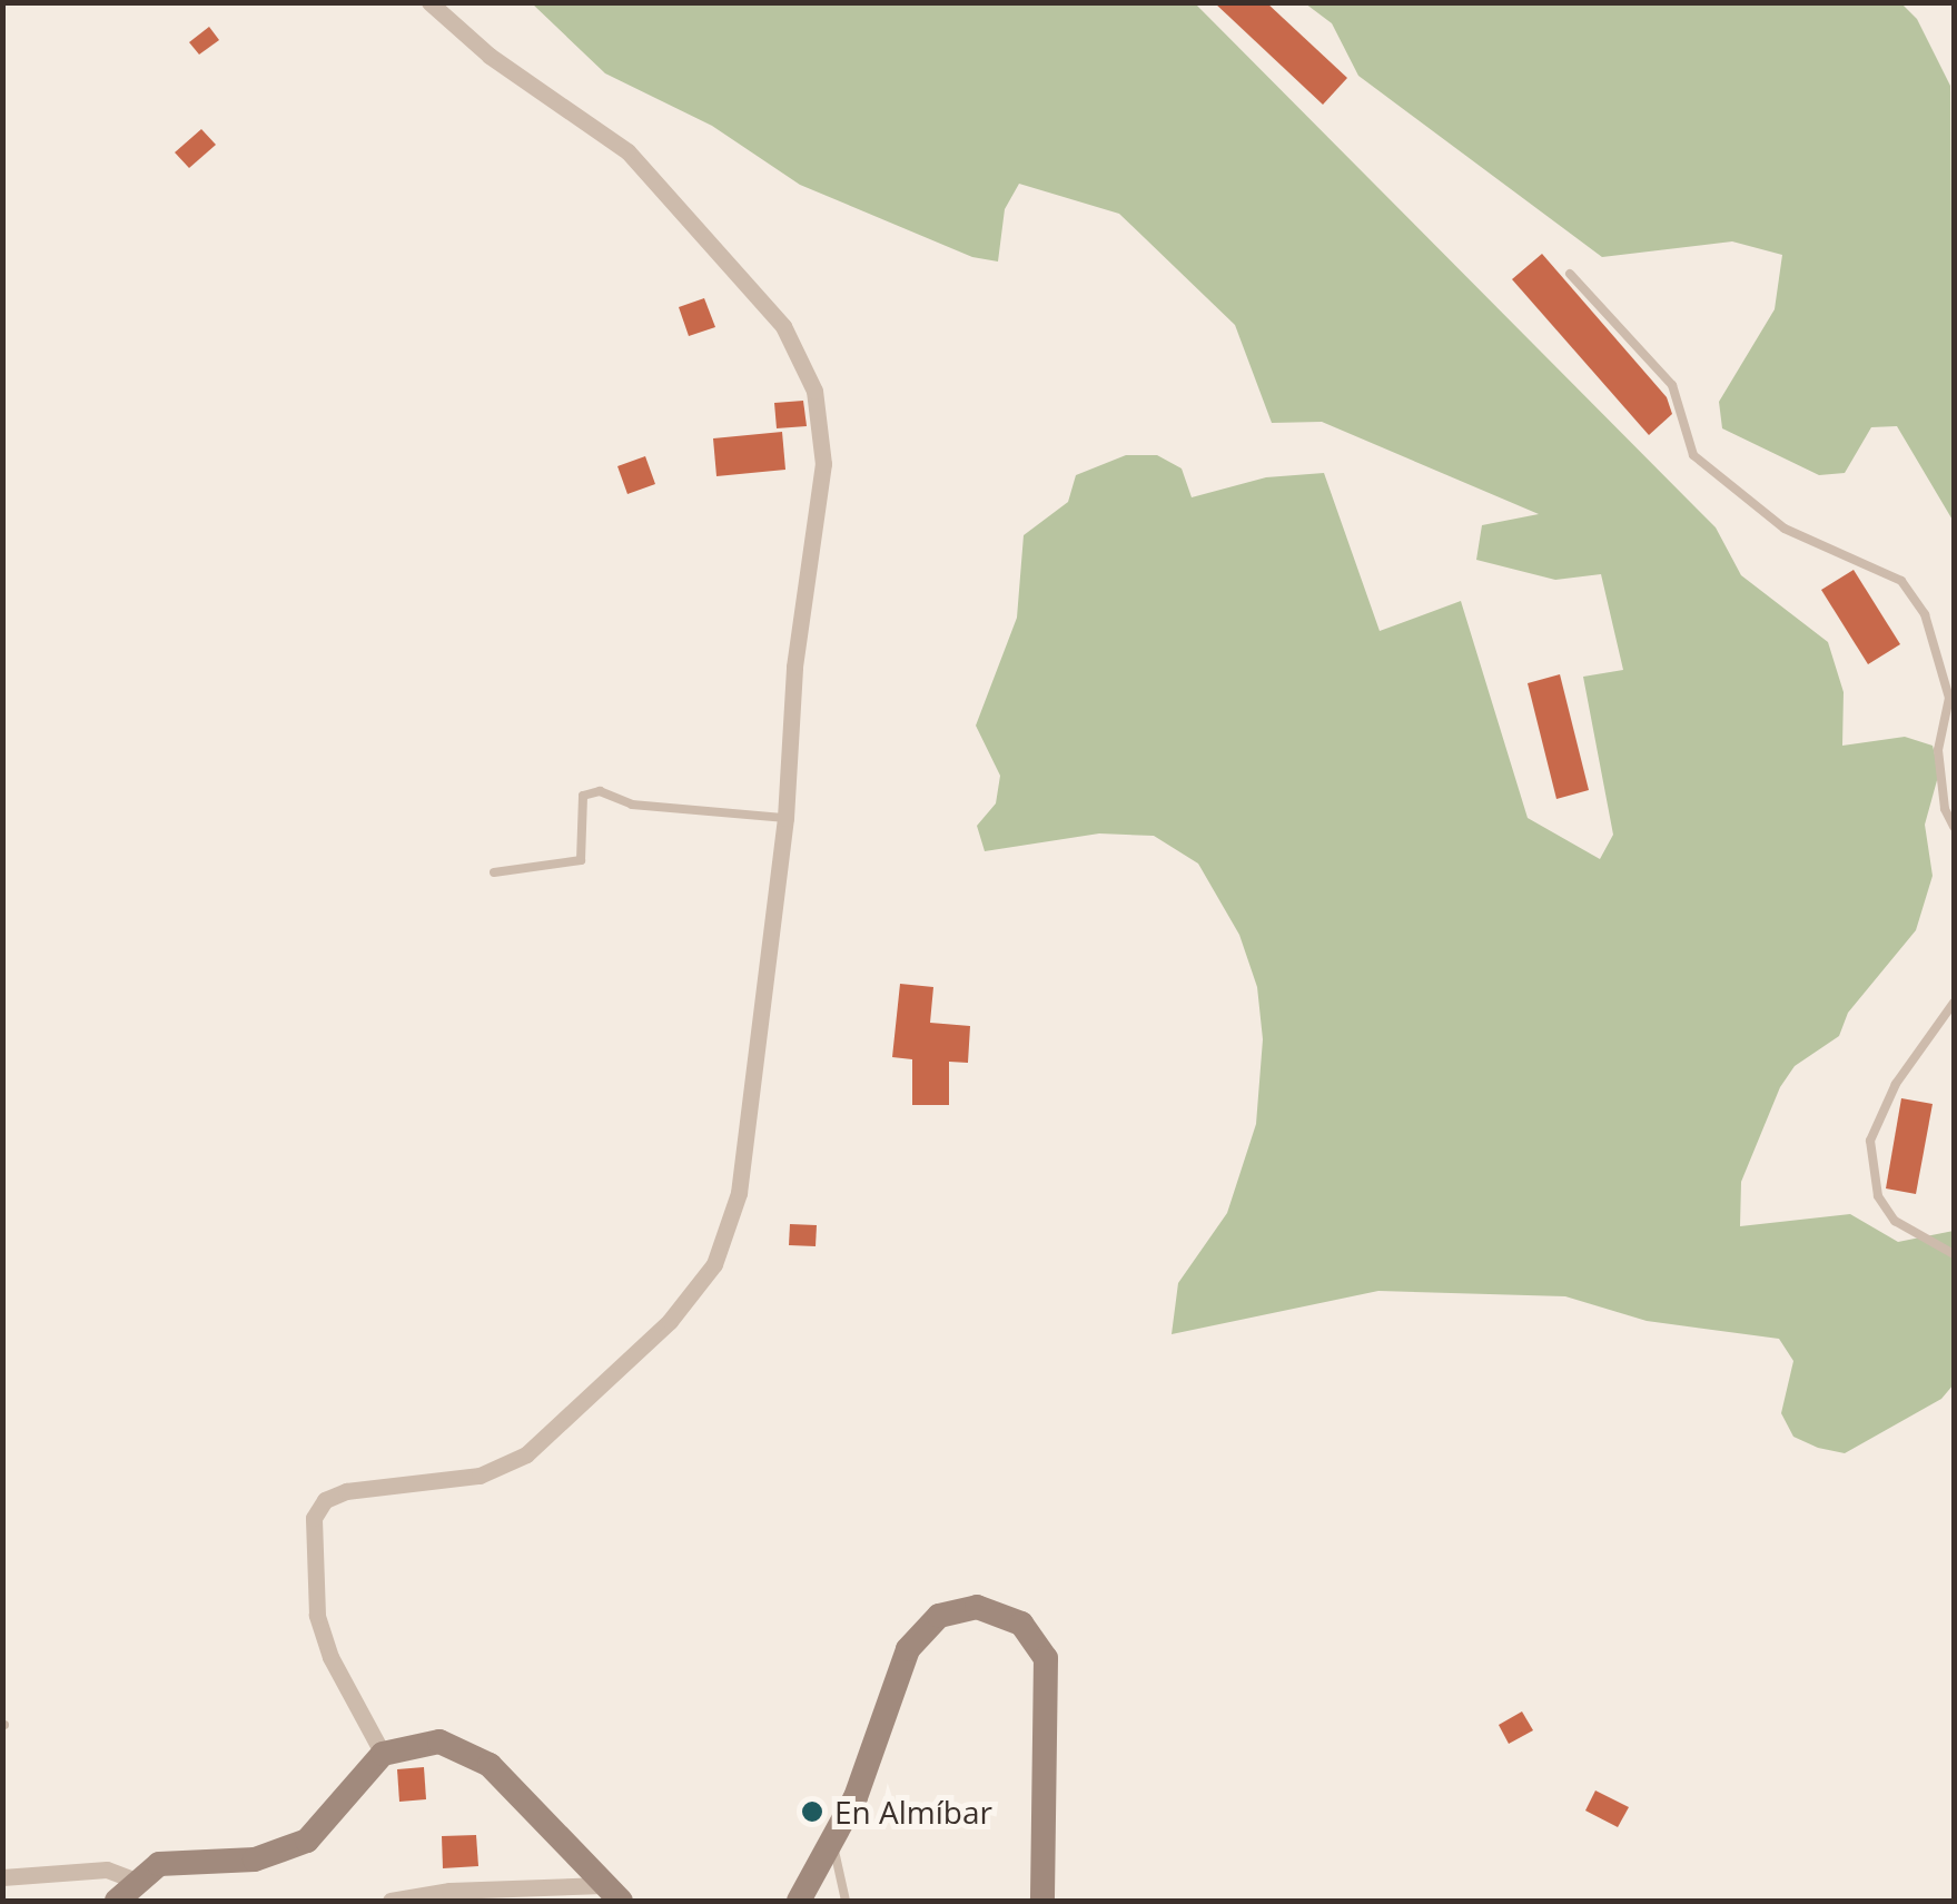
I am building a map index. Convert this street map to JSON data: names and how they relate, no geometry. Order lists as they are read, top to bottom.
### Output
{
  "places": ["En Almíbar"]
}
